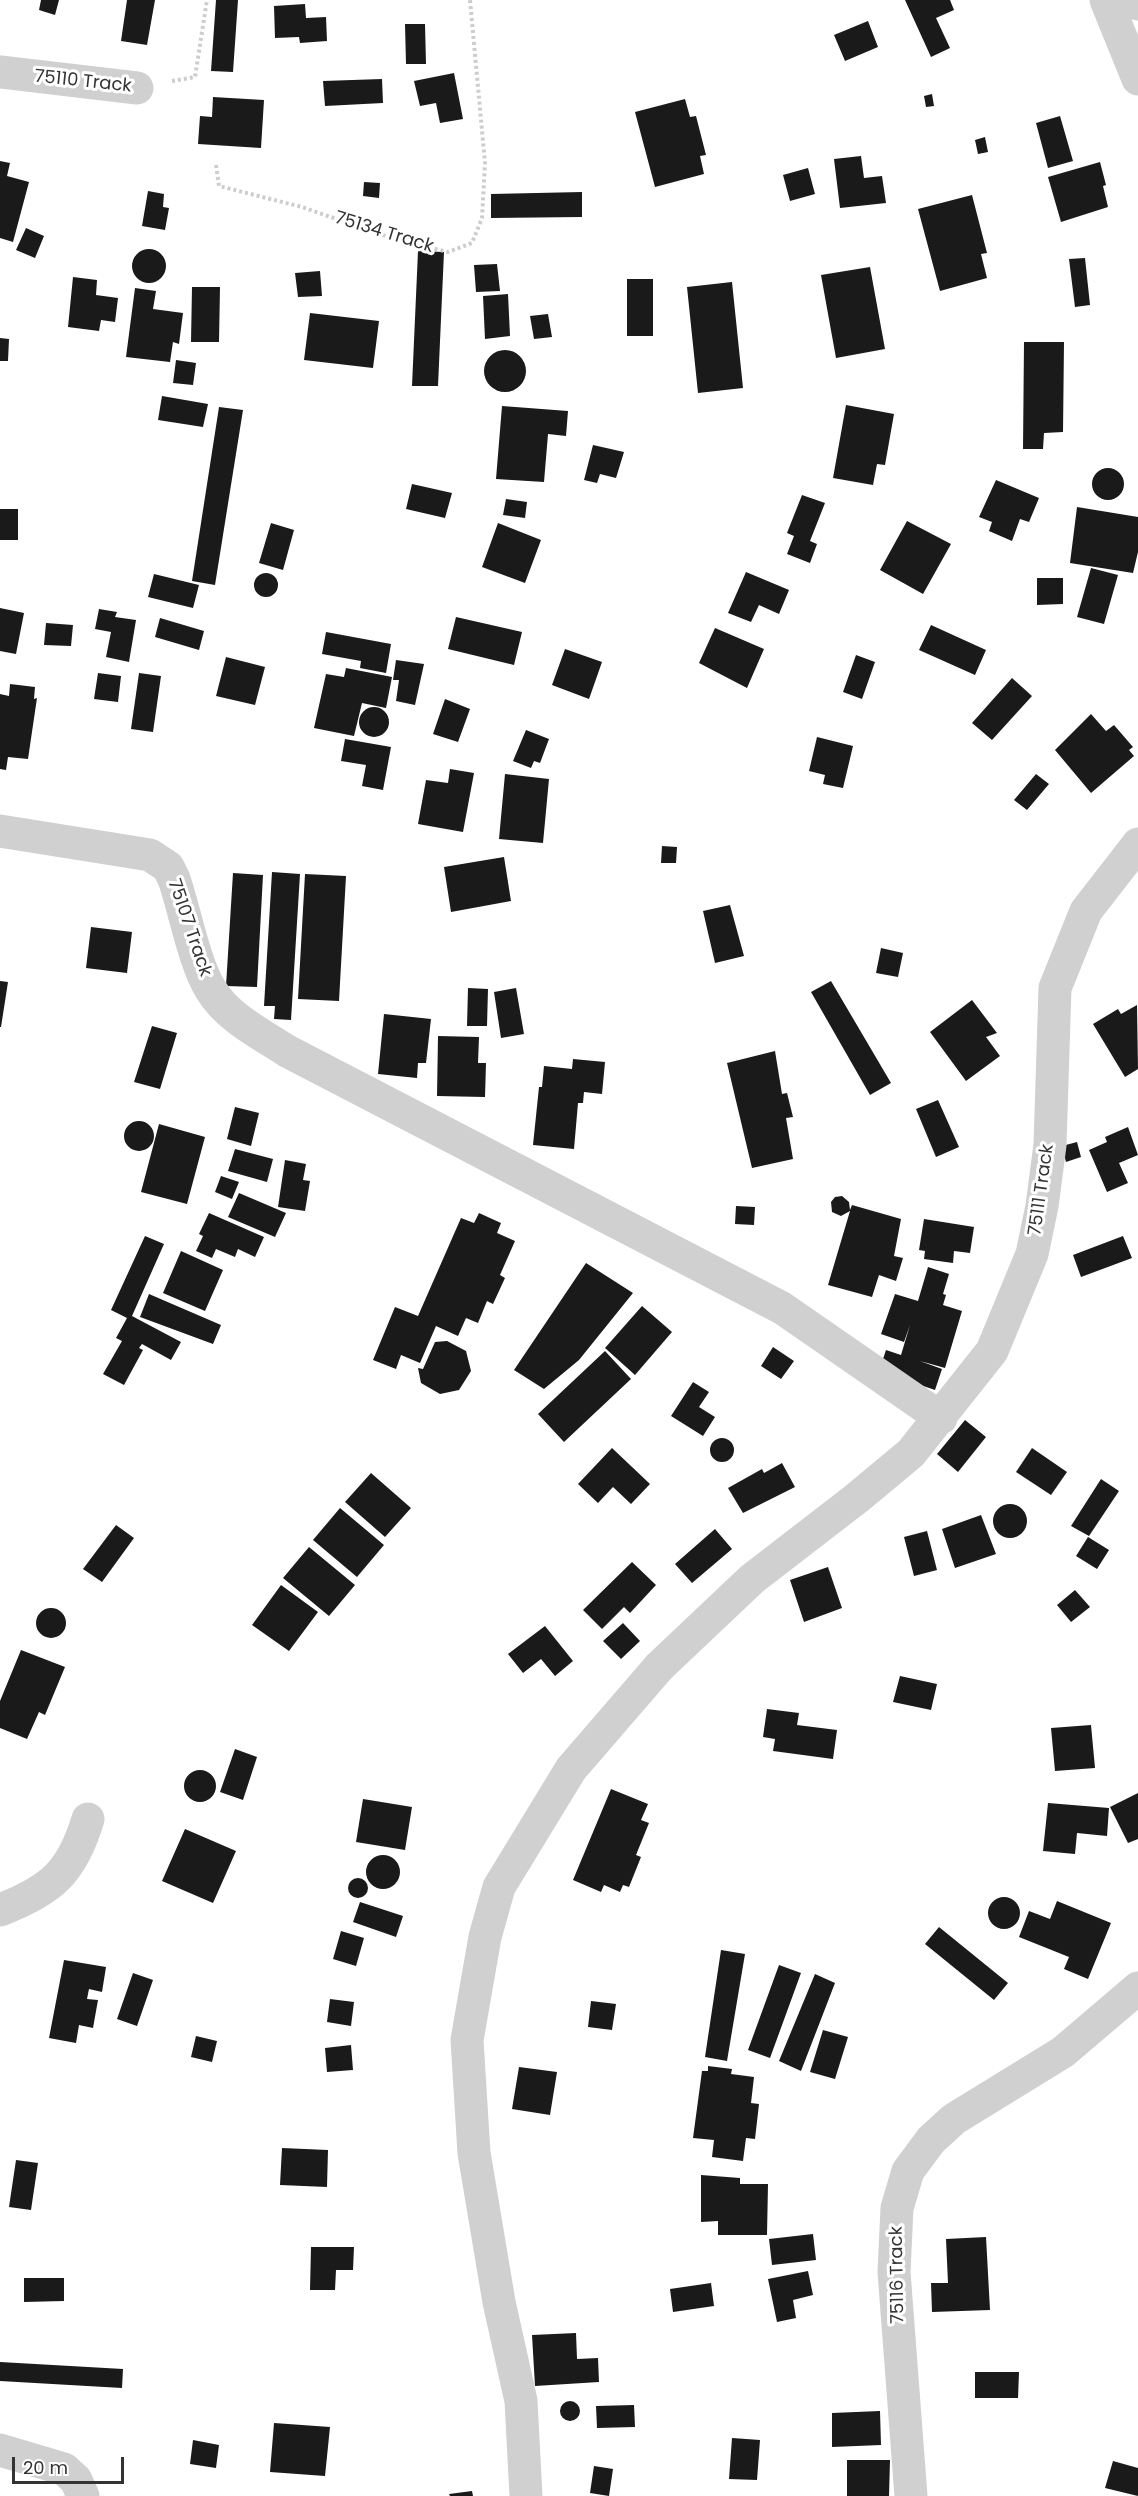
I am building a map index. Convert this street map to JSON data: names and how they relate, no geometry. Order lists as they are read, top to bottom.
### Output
{
  "streets": {
    "street": [
      "75110 Track",
      "75107 Track",
      "75111 Track",
      "75116 Track"
    ],
    "path": ["75134 Track"]
  },
  "crossings": [
    ["75107 Track", "75111 Track"]
  ],
  "scale_bar": "20 m"
}
